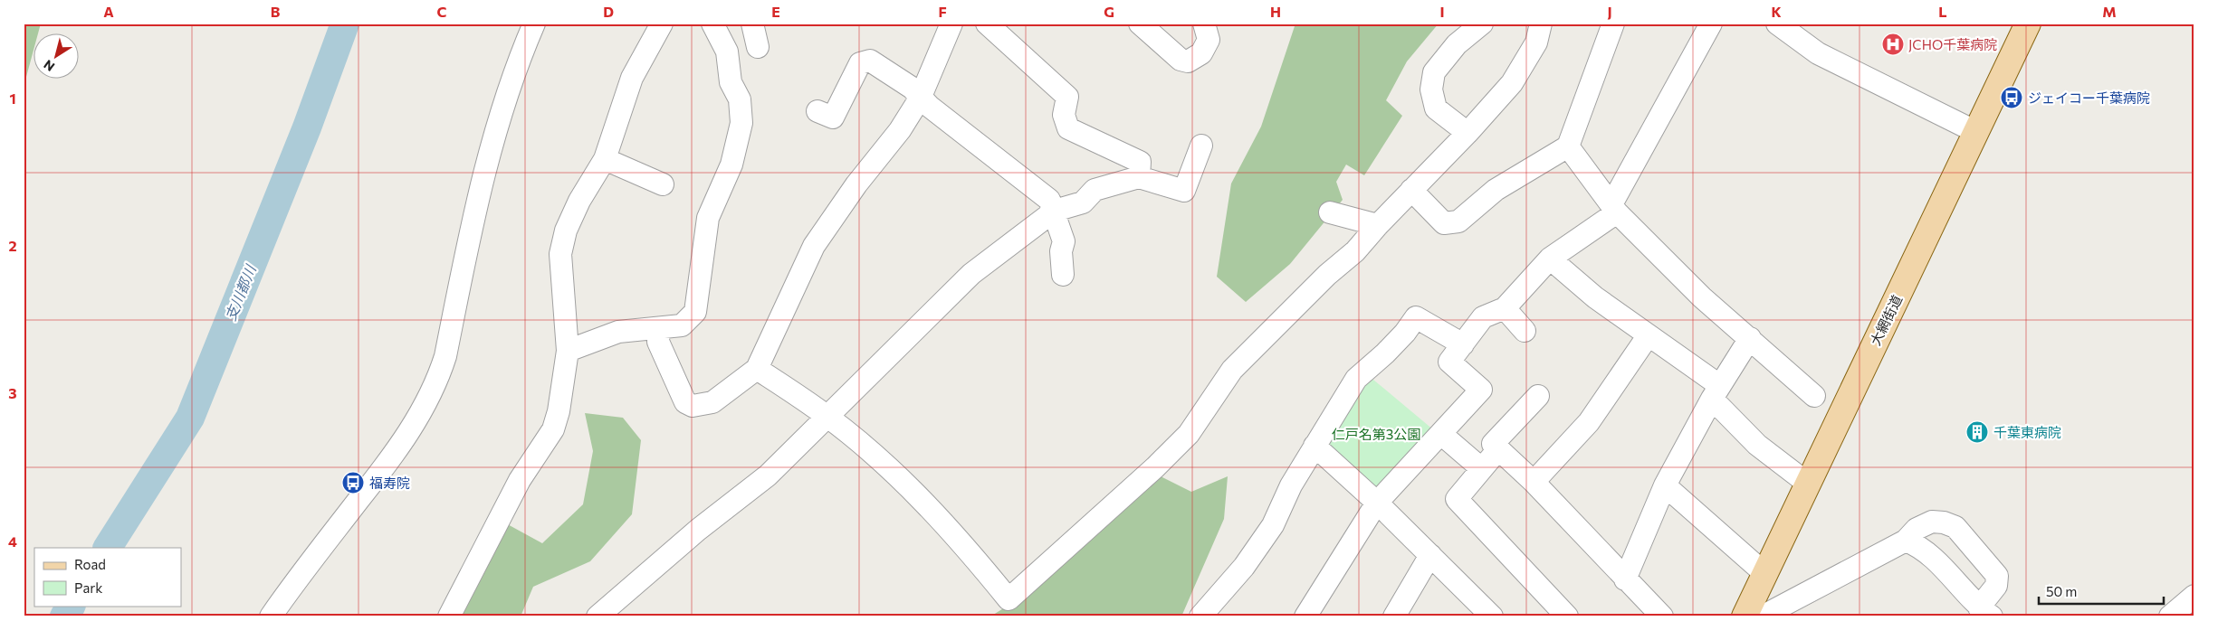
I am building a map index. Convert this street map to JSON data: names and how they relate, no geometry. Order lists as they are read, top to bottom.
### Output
{
  "streets": {
    "main road": ["大網街道"]
  },
  "water": ["支川都川"],
  "parks": ["仁戸名第3公園"],
  "places": {
    "hospital": ["JCHO千葉病院"],
    "bus stop": ["ジェイコー千葉病院", "福寿院"],
    "building": ["千葉東病院"]
  },
  "legend": ["Road", "Park"],
  "scale_bar": "50 m",
  "north": "bottom left",
  "grid": {
    "columns": [
      "A",
      "B",
      "C",
      "D",
      "E",
      "F",
      "G",
      "H",
      "I",
      "J",
      "K",
      "L",
      "M"
    ],
    "rows": [
      "1",
      "2",
      "3",
      "4"
    ]
  }
}
